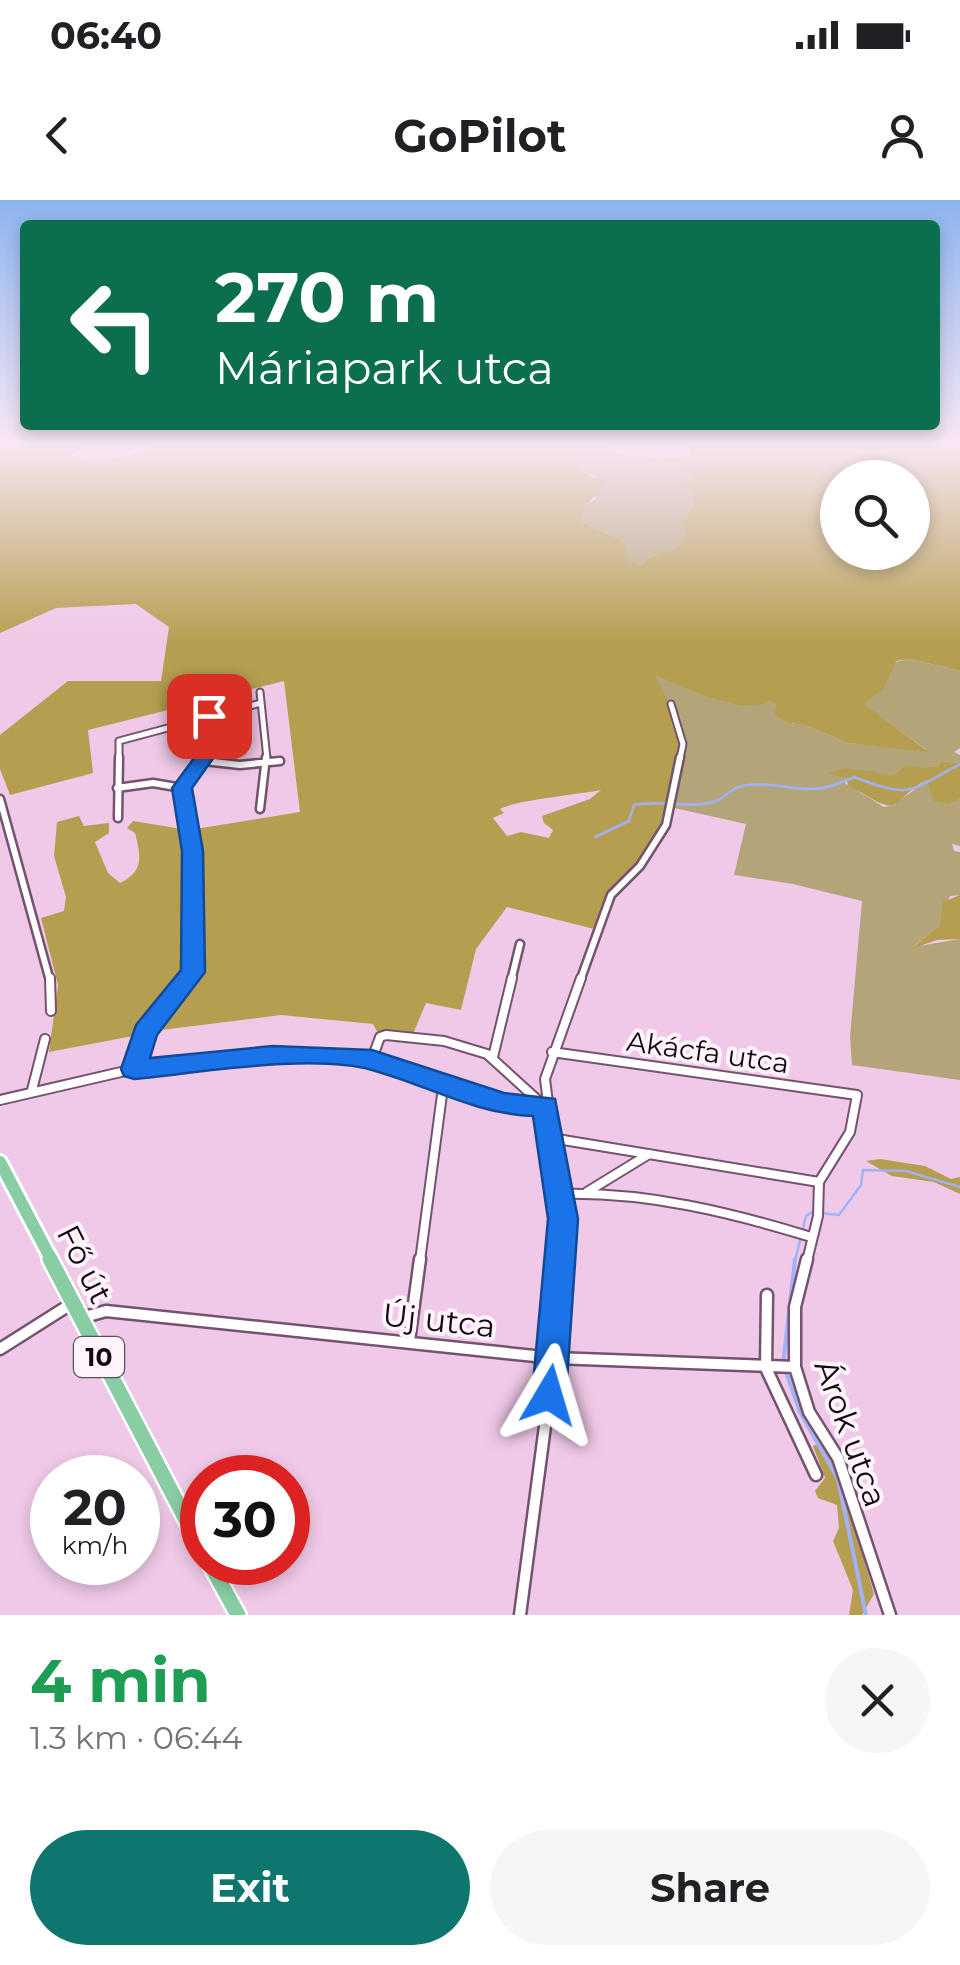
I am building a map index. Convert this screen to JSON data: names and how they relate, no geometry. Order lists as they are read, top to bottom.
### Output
{
  "streets": {
    "main road": ["Fő út", "10"],
    "street": ["Akácfa utca", "Új utca", "Árok utca"]
  },
  "crossings": [
    ["Akácfa utca", "Árok utca"],
    ["Fő út", "Új utca"],
    ["Új utca", "Árok utca"]
  ],
  "page": {
    "status": "06:40",
    "header": "GoPilot",
    "turn": ["270 m", "Máriapark utca"],
    "speed": "20 km/h",
    "limit": "30",
    "heading": ["4 min", "1.3 km · 06:44"],
    "buttons": ["Exit", "Share"]
  }
}
